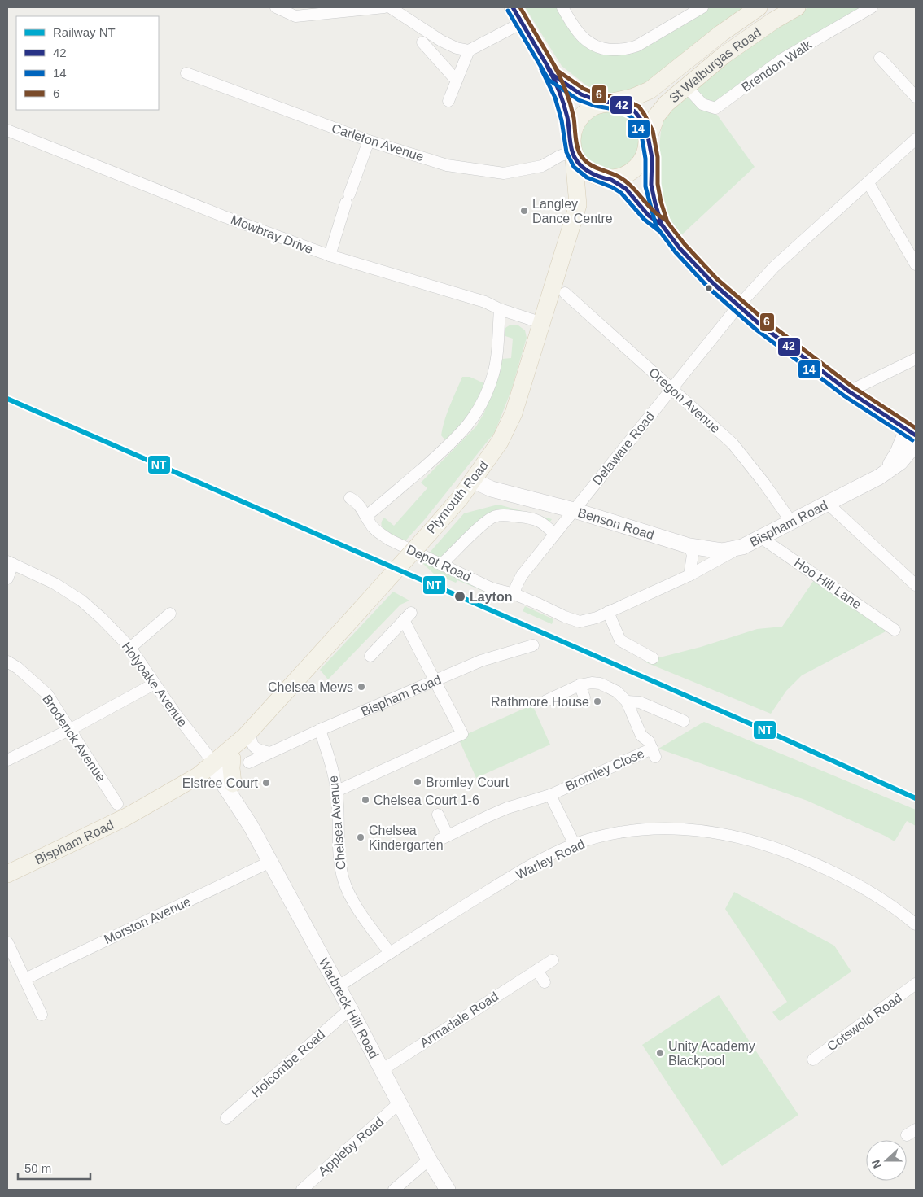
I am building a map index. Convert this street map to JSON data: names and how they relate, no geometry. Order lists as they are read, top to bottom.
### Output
{
  "streets": {
    "main road": [
      "St Walburgas Road",
      "Plymouth Road",
      "Benson Road",
      "Bispham Road",
      "Warbreck Hill Road"
    ],
    "street": [
      "Brendon Walk",
      "Carleton Avenue",
      "Mowbray Drive",
      "Oregon Avenue",
      "Delaware Road",
      "Depot Road",
      "Hoo Hill Lane",
      "Holyoake Avenue",
      "Broderick Avenue",
      "Bromley Close",
      "Chelsea Avenue",
      "Warley Road",
      "Morston Avenue",
      "Armadale Road",
      "Cotswold Road",
      "Holcombe Road",
      "Appleby Road"
    ]
  },
  "crossings": [
    ["St Walburgas Road", "Brendon Walk"],
    ["St Walburgas Road", "Carleton Avenue"],
    ["St Walburgas Road", "Plymouth Road"],
    ["Carleton Avenue", "Plymouth Road"],
    ["Mowbray Drive", "Plymouth Road"],
    ["Oregon Avenue", "Delaware Road"],
    ["Oregon Avenue", "Bispham Road"],
    ["Delaware Road", "Benson Road"],
    ["Delaware Road", "Depot Road"],
    ["Plymouth Road", "Benson Road"],
    ["Plymouth Road", "Bispham Road"],
    ["Plymouth Road", "Holyoake Avenue"],
    ["Plymouth Road", "Warbreck Hill Road"],
    ["Benson Road", "Bispham Road"],
    ["Bispham Road", "Depot Road"],
    ["Bispham Road", "Hoo Hill Lane"],
    ["Bispham Road", "Holyoake Avenue"],
    ["Bispham Road", "Chelsea Avenue"],
    ["Bispham Road", "Warbreck Hill Road"],
    ["Holyoake Avenue", "Warbreck Hill Road"],
    ["Bromley Close", "Warley Road"],
    ["Chelsea Avenue", "Warley Road"],
    ["Warley Road", "Warbreck Hill Road"],
    ["Morston Avenue", "Warbreck Hill Road"],
    ["Warbreck Hill Road", "Armadale Road"],
    ["Warbreck Hill Road", "Holcombe Road"],
    ["Warbreck Hill Road", "Appleby Road"]
  ],
  "places": [
    "Langley Dance Centre",
    "Layton",
    "Chelsea Mews",
    "Rathmore House",
    "Bromley Court",
    "Elstree Court",
    "Chelsea Court 1-6",
    "Chelsea Kindergarten",
    "Unity Academy Blackpool"
  ],
  "lines": [
    "transit line 42",
    "transit line 6",
    "transit line 14",
    "rail line NT"
  ],
  "legend": [
    "Railway NT",
    "42",
    "14",
    "6"
  ],
  "scale_bar": "50 m",
  "north": "left"
}
